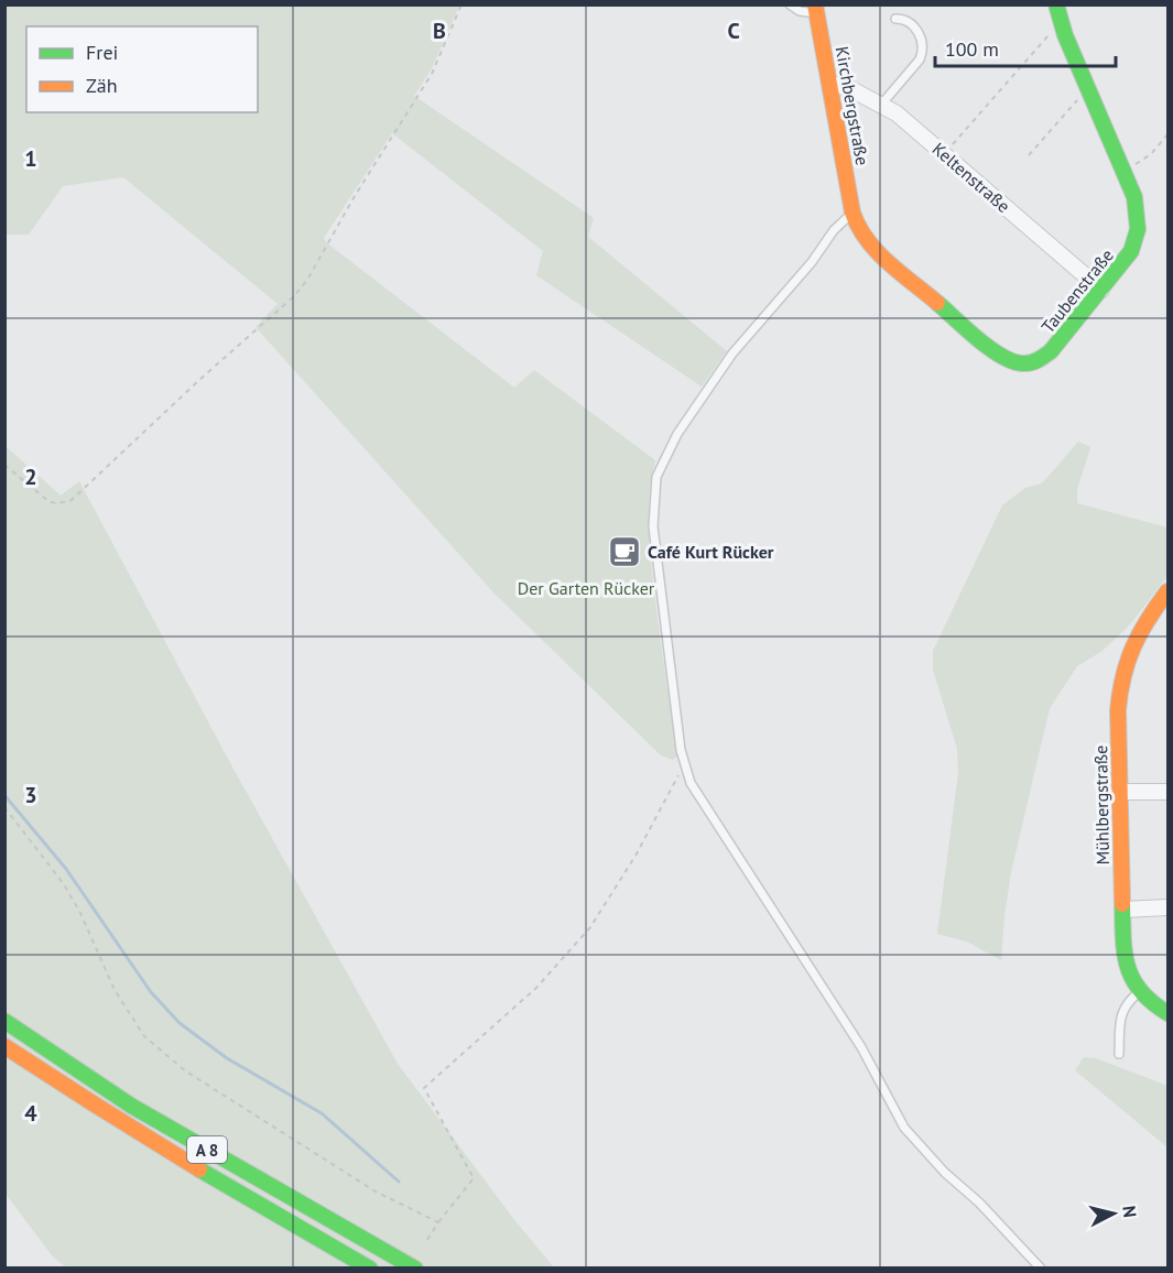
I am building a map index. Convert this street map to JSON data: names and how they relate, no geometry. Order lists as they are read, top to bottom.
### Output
{
  "streets": {
    "main road": [
      "Kirchbergstraße",
      "Taubenstraße",
      "Mühlbergstraße",
      "A 8"
    ],
    "street": ["Keltenstraße"]
  },
  "crossings": [
    ["Kirchbergstraße", "Keltenstraße"],
    ["Kirchbergstraße", "Taubenstraße"],
    ["Keltenstraße", "Taubenstraße"]
  ],
  "parks": ["Der Garten Rücker"],
  "places": {
    "cafe": ["Café Kurt Rücker"]
  },
  "legend": ["Frei", "Zäh"],
  "scale_bar": "100 m",
  "north": "right",
  "grid": {
    "columns": ["B", "C"],
    "rows": [
      "1",
      "2",
      "3",
      "4"
    ]
  }
}
